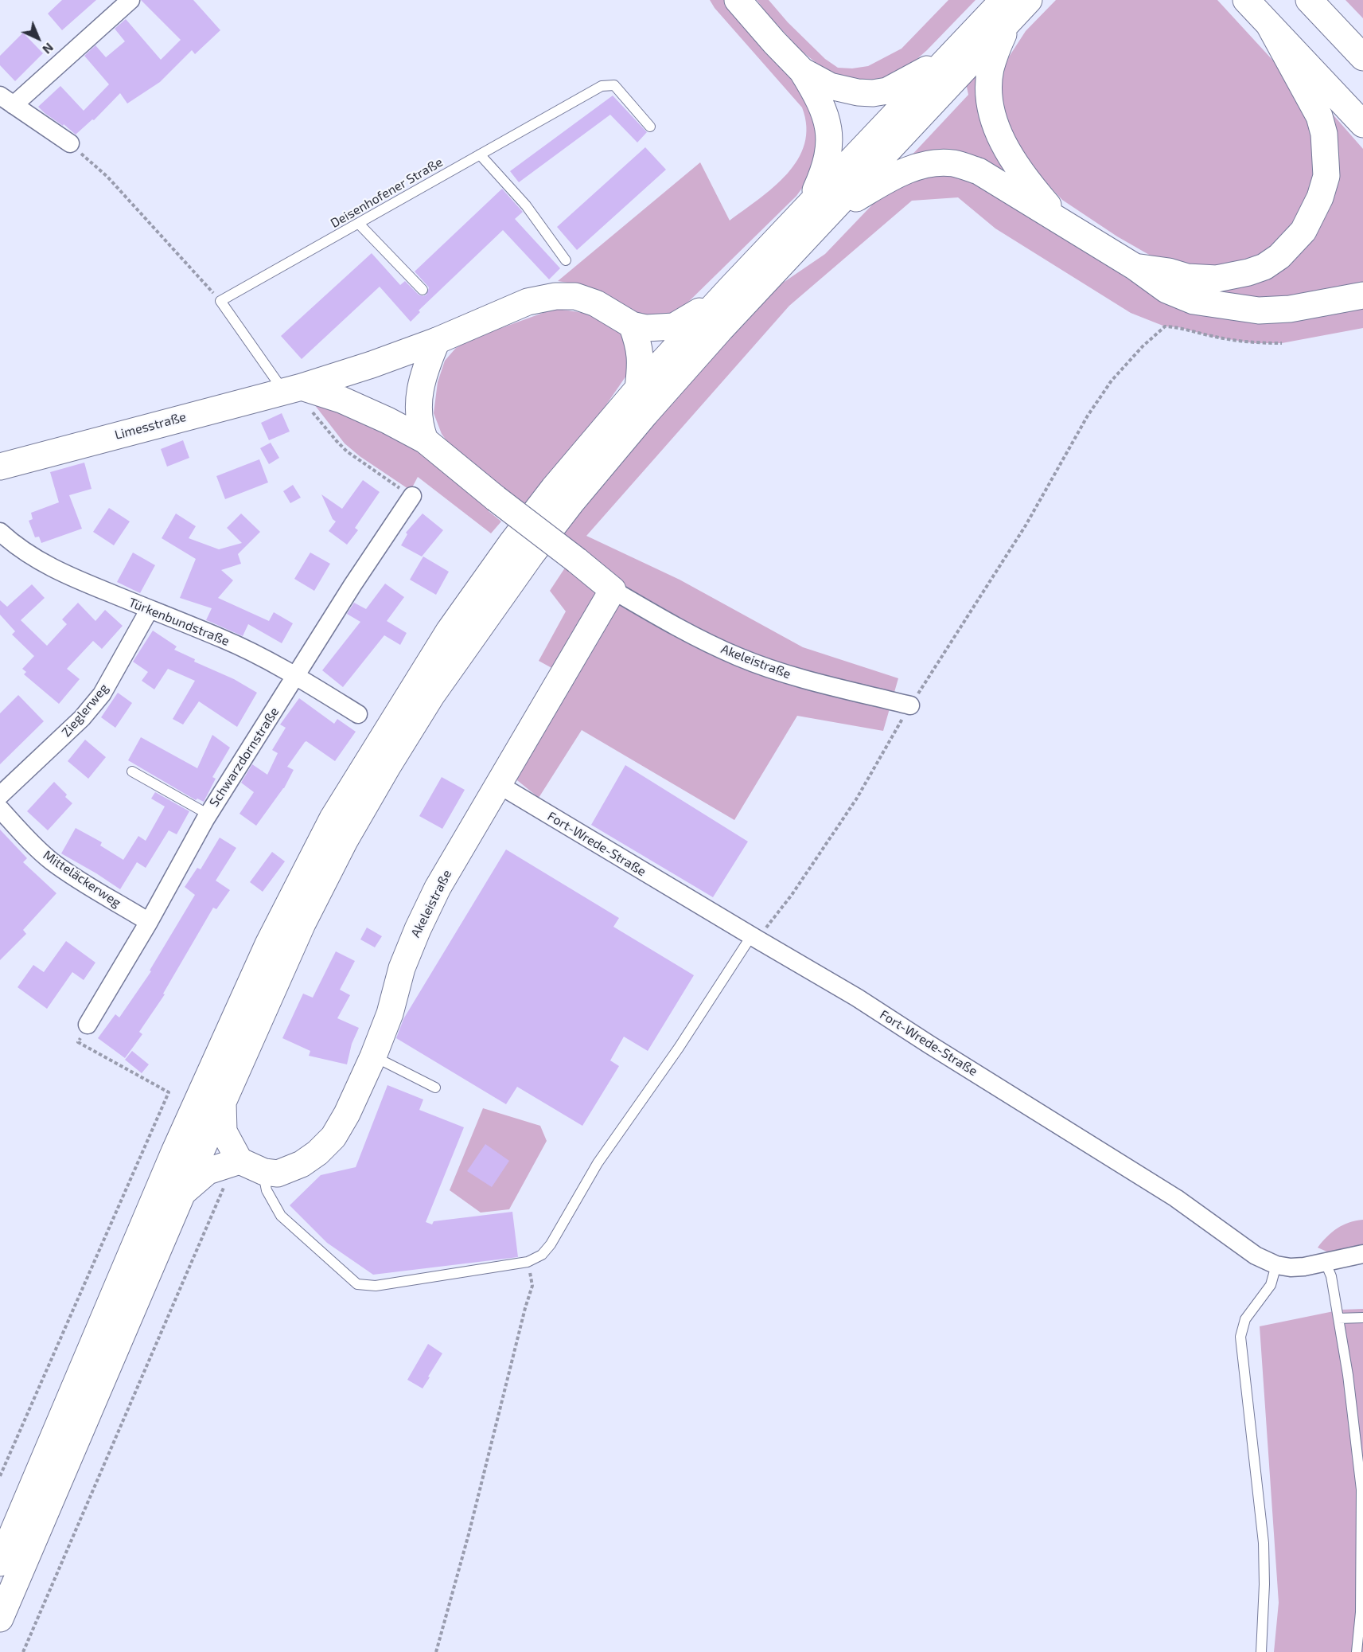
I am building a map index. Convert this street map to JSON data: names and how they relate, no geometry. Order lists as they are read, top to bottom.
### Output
{
  "streets": {
    "main road": ["Limesstraße", "Akeleistraße"],
    "street": [
      "Türkenbundstraße",
      "Zieglerweg",
      "Schwarzdornstraße",
      "Fort-Wrede-Straße",
      "Mitteläckerweg"
    ],
    "lane": ["Deisenhofener Straße"]
  },
  "crossings": [
    ["Türkenbundstraße", "Zieglerweg"],
    ["Türkenbundstraße", "Schwarzdornstraße"],
    ["Akeleistraße", "Fort-Wrede-Straße"],
    ["Schwarzdornstraße", "Mitteläckerweg"]
  ],
  "north": "bottom right"
}
